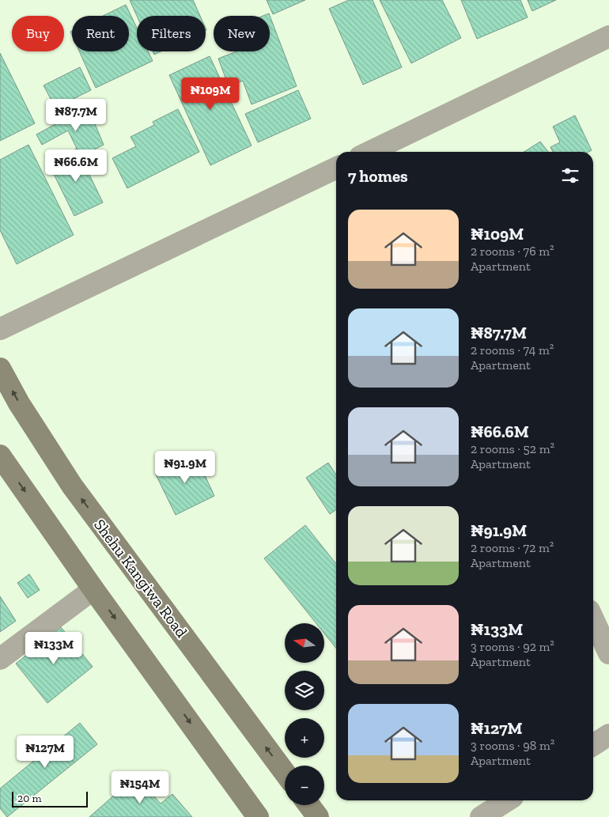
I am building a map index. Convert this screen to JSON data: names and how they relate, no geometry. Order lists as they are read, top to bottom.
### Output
{
  "streets": {
    "main road": ["Shehu Kangiwa Road"]
  },
  "scale_bar": "20 m",
  "north": "left",
  "page": {
    "chip": [
      "Buy",
      "Rent",
      "Filters",
      "New"
    ],
    "price": [
      "₦109M",
      "₦87.7M",
      "₦66.6M",
      "₦91.9M",
      "₦133M",
      "₦127M",
      "₦154M"
    ],
    "heading": "7 homes",
    "list": [
      {
        "name": "₦109M",
        "note": "2 rooms · 76 m² · Apartment"
      },
      {
        "name": "₦87.7M",
        "note": "2 rooms · 74 m² · Apartment"
      },
      {
        "name": "₦66.6M",
        "note": "2 rooms · 52 m² · Apartment"
      },
      {
        "name": "₦91.9M",
        "note": "2 rooms · 72 m² · Apartment"
      },
      {
        "name": "₦133M",
        "note": "3 rooms · 92 m² · Apartment"
      },
      {
        "name": "₦127M",
        "note": "3 rooms · 98 m² · Apartment"
      }
    ],
    "map_buttons": ["+", "−"],
    "scale": "20 m"
  }
}
